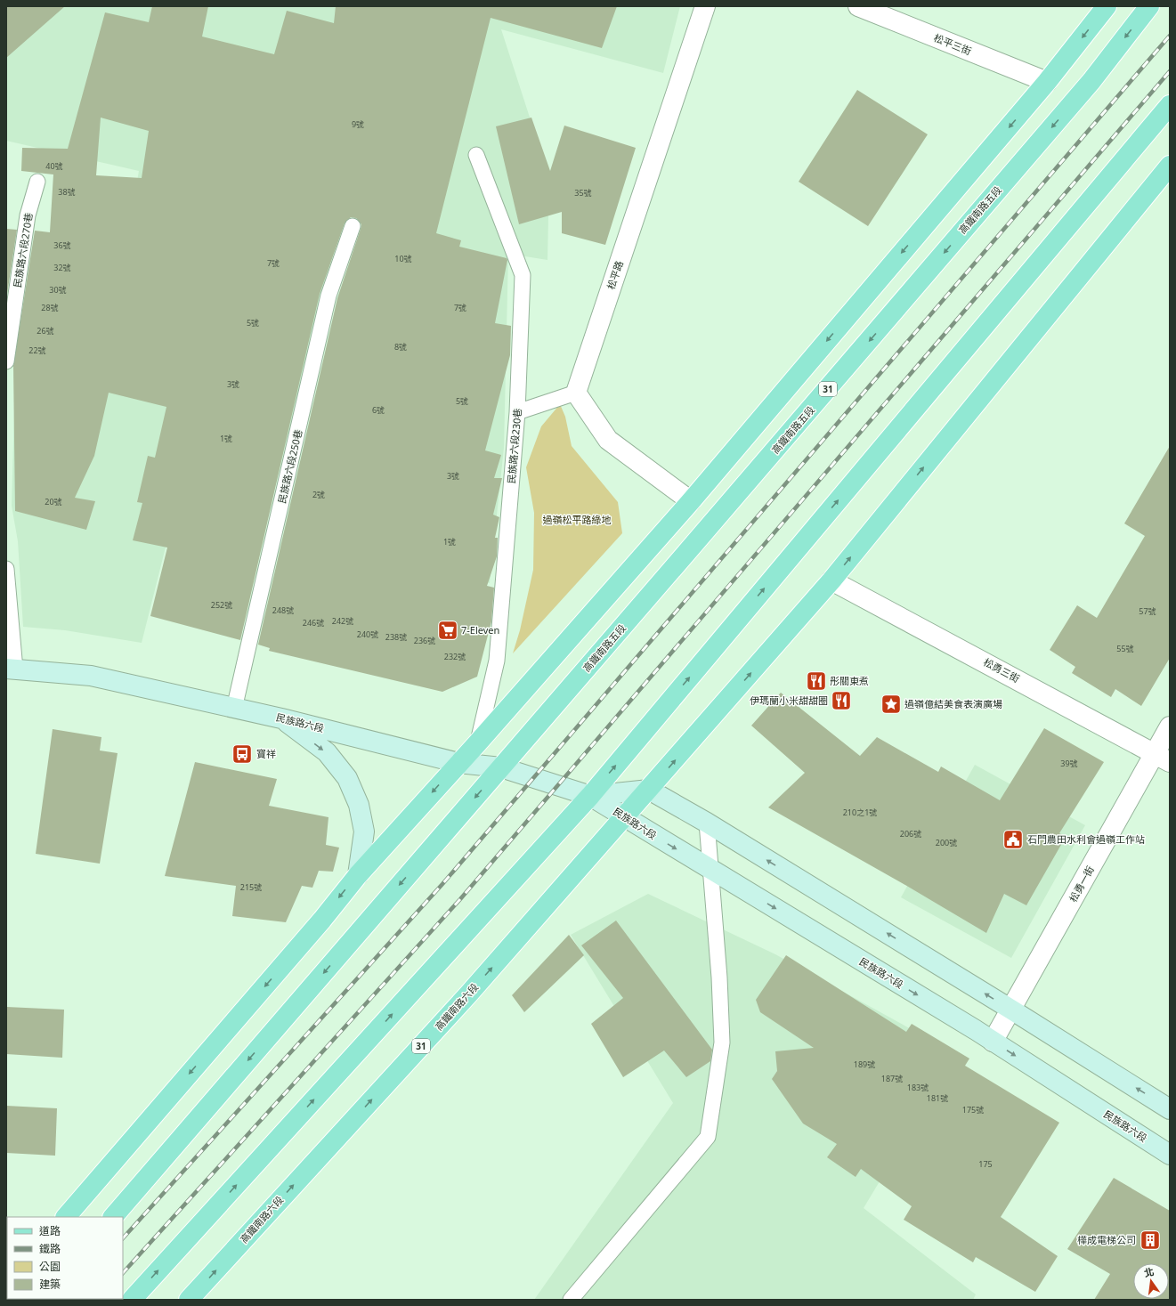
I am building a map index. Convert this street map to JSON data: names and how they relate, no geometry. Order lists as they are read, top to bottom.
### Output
{
  "streets": {
    "main road": [
      "高鐵南路五段",
      "31",
      "民族路六段",
      "高鐵南路六段"
    ],
    "street": [
      "松平三街",
      "松平路",
      "松勇三街",
      "松勇一街"
    ],
    "lane": ["民族路六段270巷", "民族路六段230巷", "民族路六段250巷"]
  },
  "crossings": [
    ["高鐵南路五段", "31"],
    ["高鐵南路五段", "民族路六段"],
    ["31", "松勇三街"],
    ["31", "民族路六段"],
    ["31", "高鐵南路六段"],
    ["民族路六段250巷", "民族路六段"],
    ["松勇三街", "松勇一街"],
    ["民族路六段", "松勇一街"],
    ["民族路六段", "高鐵南路六段"]
  ],
  "parks": ["過嶺松平路綠地"],
  "places": {
    "supermarket": ["7-Eleven"],
    "restaurant": ["彤關東煮", "伊瑪蘭小米甜甜圈"],
    "place": ["過嶺億結美食表演廣場"],
    "bus stop": ["寶祥"],
    "public building": ["石門農田水利會過嶺工作站"],
    "building": ["樺成電梯公司"]
  },
  "house_numbers": [
    "9號",
    "40號",
    "38號",
    "35號",
    "36號",
    "10號",
    "7號",
    "32號",
    "30號",
    "28號",
    "7號",
    "5號",
    "26號",
    "8號",
    "22號",
    "3號",
    "5號",
    "6號",
    "1號",
    "3號",
    "2號",
    "20號",
    "1號",
    "252號",
    "248號",
    "57號",
    "242號",
    "246號",
    "240號",
    "238號",
    "236號",
    "55號",
    "232號",
    "39號",
    "210之1號",
    "206號",
    "200號",
    "215號",
    "189號",
    "187號",
    "183號",
    "181號",
    "175號",
    "175"
  ],
  "legend": [
    "道路",
    "鐵路",
    "公園",
    "建築"
  ],
  "north": "top"
}
